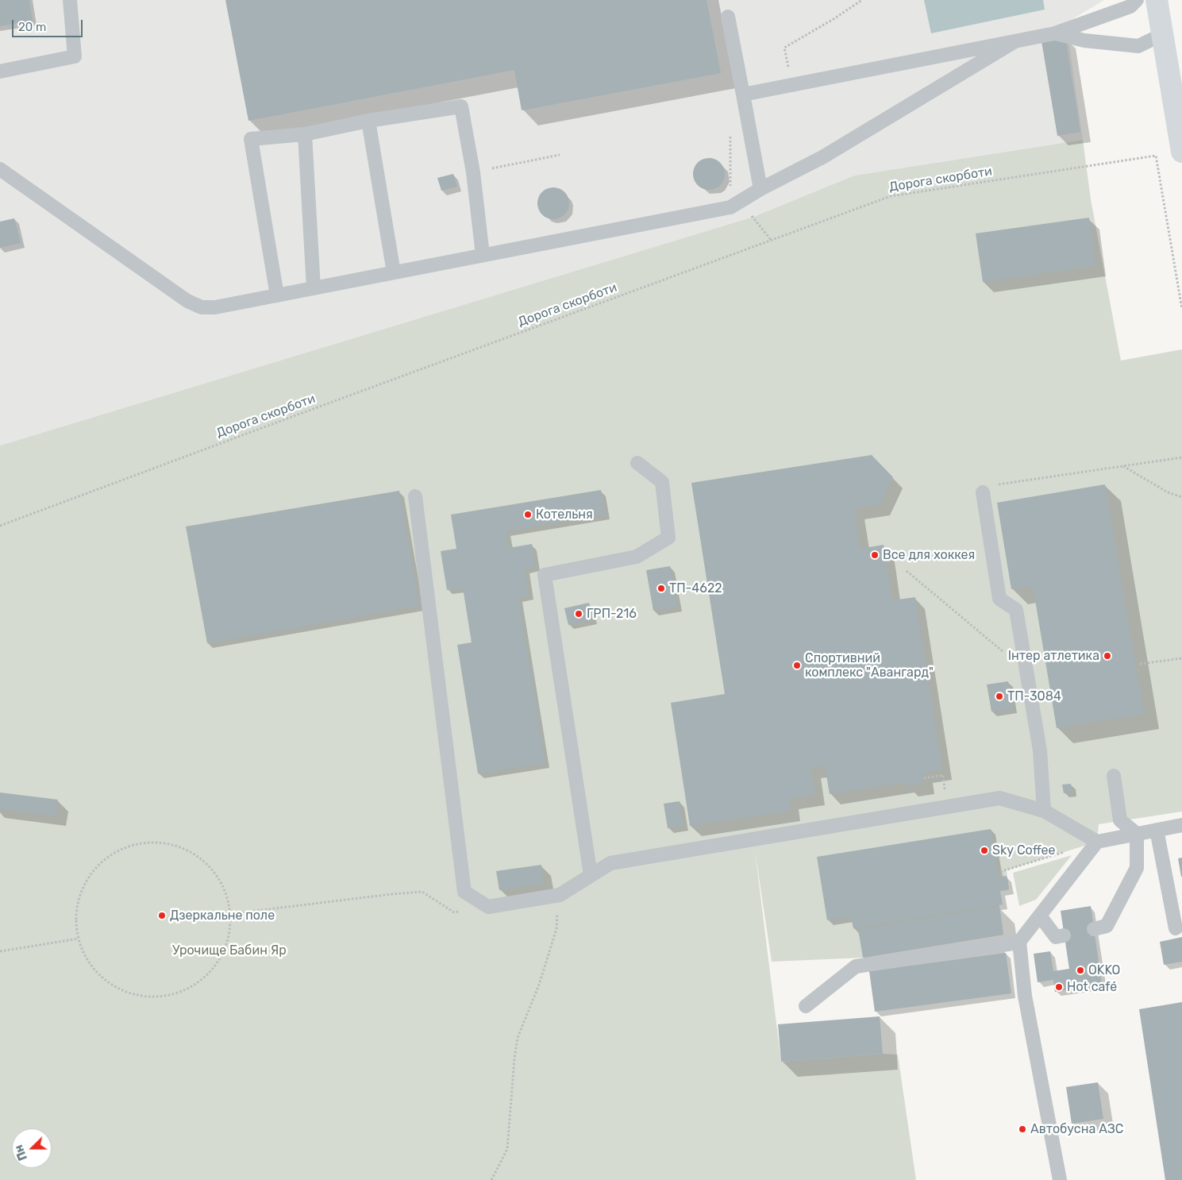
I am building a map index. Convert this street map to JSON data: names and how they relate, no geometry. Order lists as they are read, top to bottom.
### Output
{
  "streets": {
    "path": ["Дорога скорботи"]
  },
  "parks": ["Урочище Бабин Яр"],
  "places": [
    "Котельня",
    "Все для хоккея",
    "ТП-4622",
    "ГРП-216",
    "Інтер атлетика",
    "Спортивний комплекс \"Авангард\"",
    "ТП-3084",
    "Sky Coffee",
    "Дзеркальне поле",
    "OKKO",
    "Hot café",
    "Автобусна АЗС"
  ],
  "scale_bar": "20 m",
  "north": "left"
}
